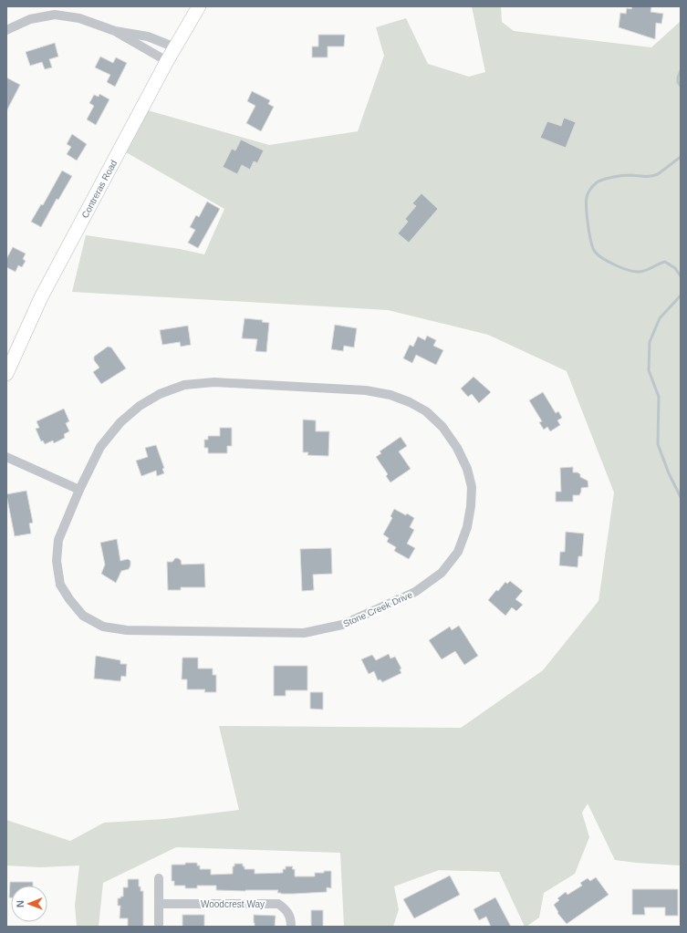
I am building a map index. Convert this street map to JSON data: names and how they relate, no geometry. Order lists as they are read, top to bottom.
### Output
{
  "streets": {
    "street": ["Contreras Road", "Stone Creek Drive", "Woodcrest Way"]
  },
  "north": "left"
}
